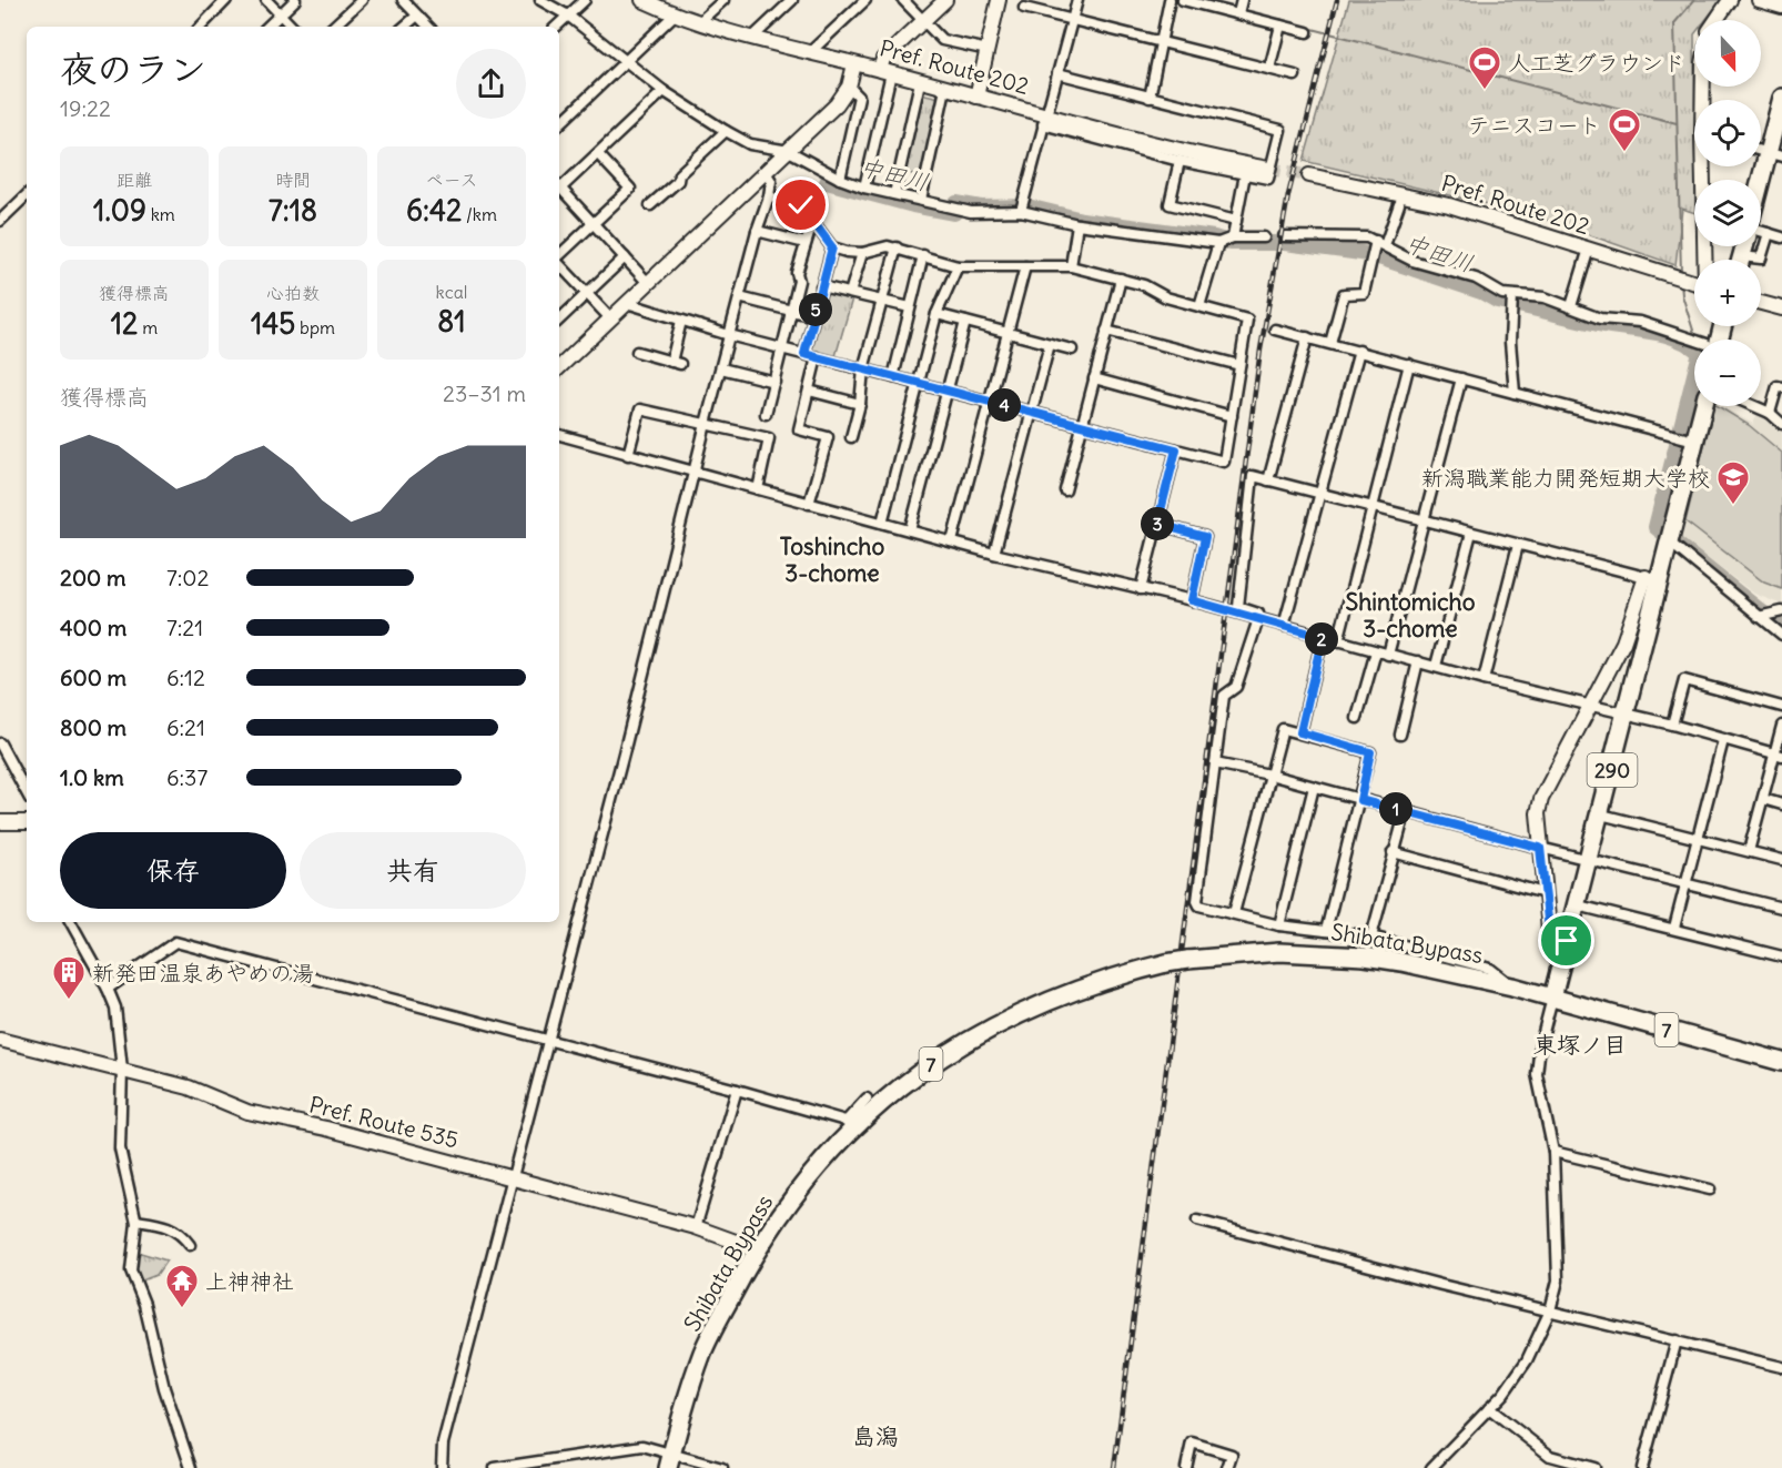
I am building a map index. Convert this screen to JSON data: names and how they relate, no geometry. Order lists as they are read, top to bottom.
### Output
{
  "streets": {
    "highway": ["290", "Shibata Bypass", "7"],
    "main road": ["Pref. Route 202", "Pref. Route 535"]
  },
  "crossings": [
    ["290", "Shibata Bypass"],
    ["Shibata Bypass", "Pref. Route 535"]
  ],
  "districts": [
    "Toshincho 3-chome",
    "Shintomicho 3-chome",
    "東塚ノ目",
    "島潟"
  ],
  "water": ["中田川"],
  "places": {
    "sports": ["人工芝グラウンド", "テニスコート"],
    "school or university": ["新潟職業能力開発短期大学校"],
    "building": ["新発田温泉あやめの湯"],
    "temple": ["上神神社"]
  },
  "north": "bottom",
  "page": {
    "map_buttons": ["+", "−"],
    "heading": ["夜のラン", "19:22"],
    "stats": [
      ["距離", "1.09 km"],
      ["時間", "7:18"],
      ["ペース", "6:42 /km"],
      ["獲得標高", "12 m"],
      ["心拍数", "145 bpm"],
      ["kcal", "81"]
    ],
    "pins": [
      "5",
      "4",
      "3",
      "2",
      "1"
    ],
    "chart": ["獲得標高", "23–31 m"],
    "list": [
      {
        "name": "200 m",
        "note": "7:02"
      },
      {
        "name": "400 m",
        "note": "7:21"
      },
      {
        "name": "600 m",
        "note": "6:12"
      },
      {
        "name": "800 m",
        "note": "6:21"
      },
      {
        "name": "1.0 km",
        "note": "6:37"
      }
    ],
    "buttons": ["保存", "共有"]
  }
}
